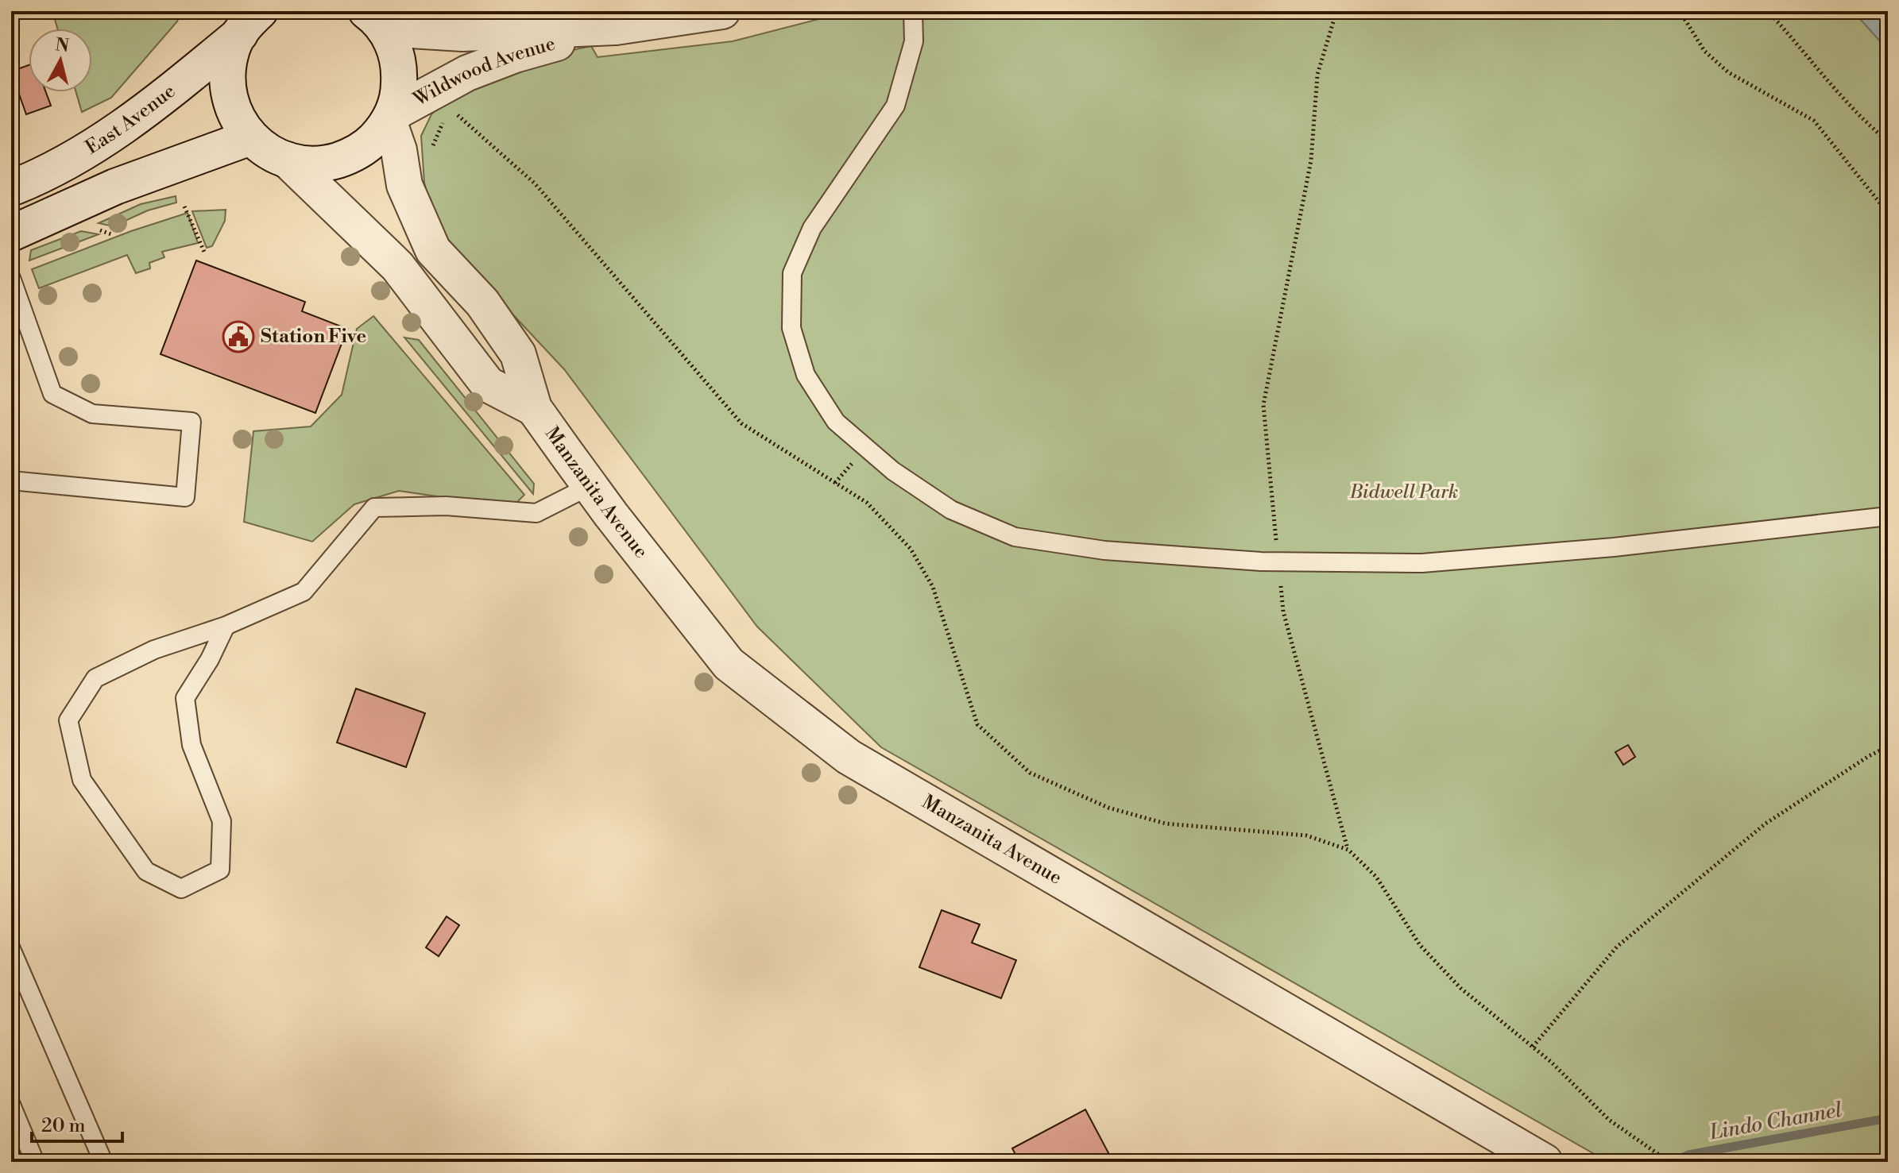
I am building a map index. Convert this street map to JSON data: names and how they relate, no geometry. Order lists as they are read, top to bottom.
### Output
{
  "streets": {
    "street": ["Wildwood Avenue", "East Avenue", "Manzanita Avenue"]
  },
  "crossings": [
    ["Wildwood Avenue", "Manzanita Avenue"]
  ],
  "water": ["Lindo Channel"],
  "parks": ["Bidwell Park"],
  "places": {
    "public building": ["Station Five"]
  },
  "scale_bar": "20 m",
  "north": "top"
}
